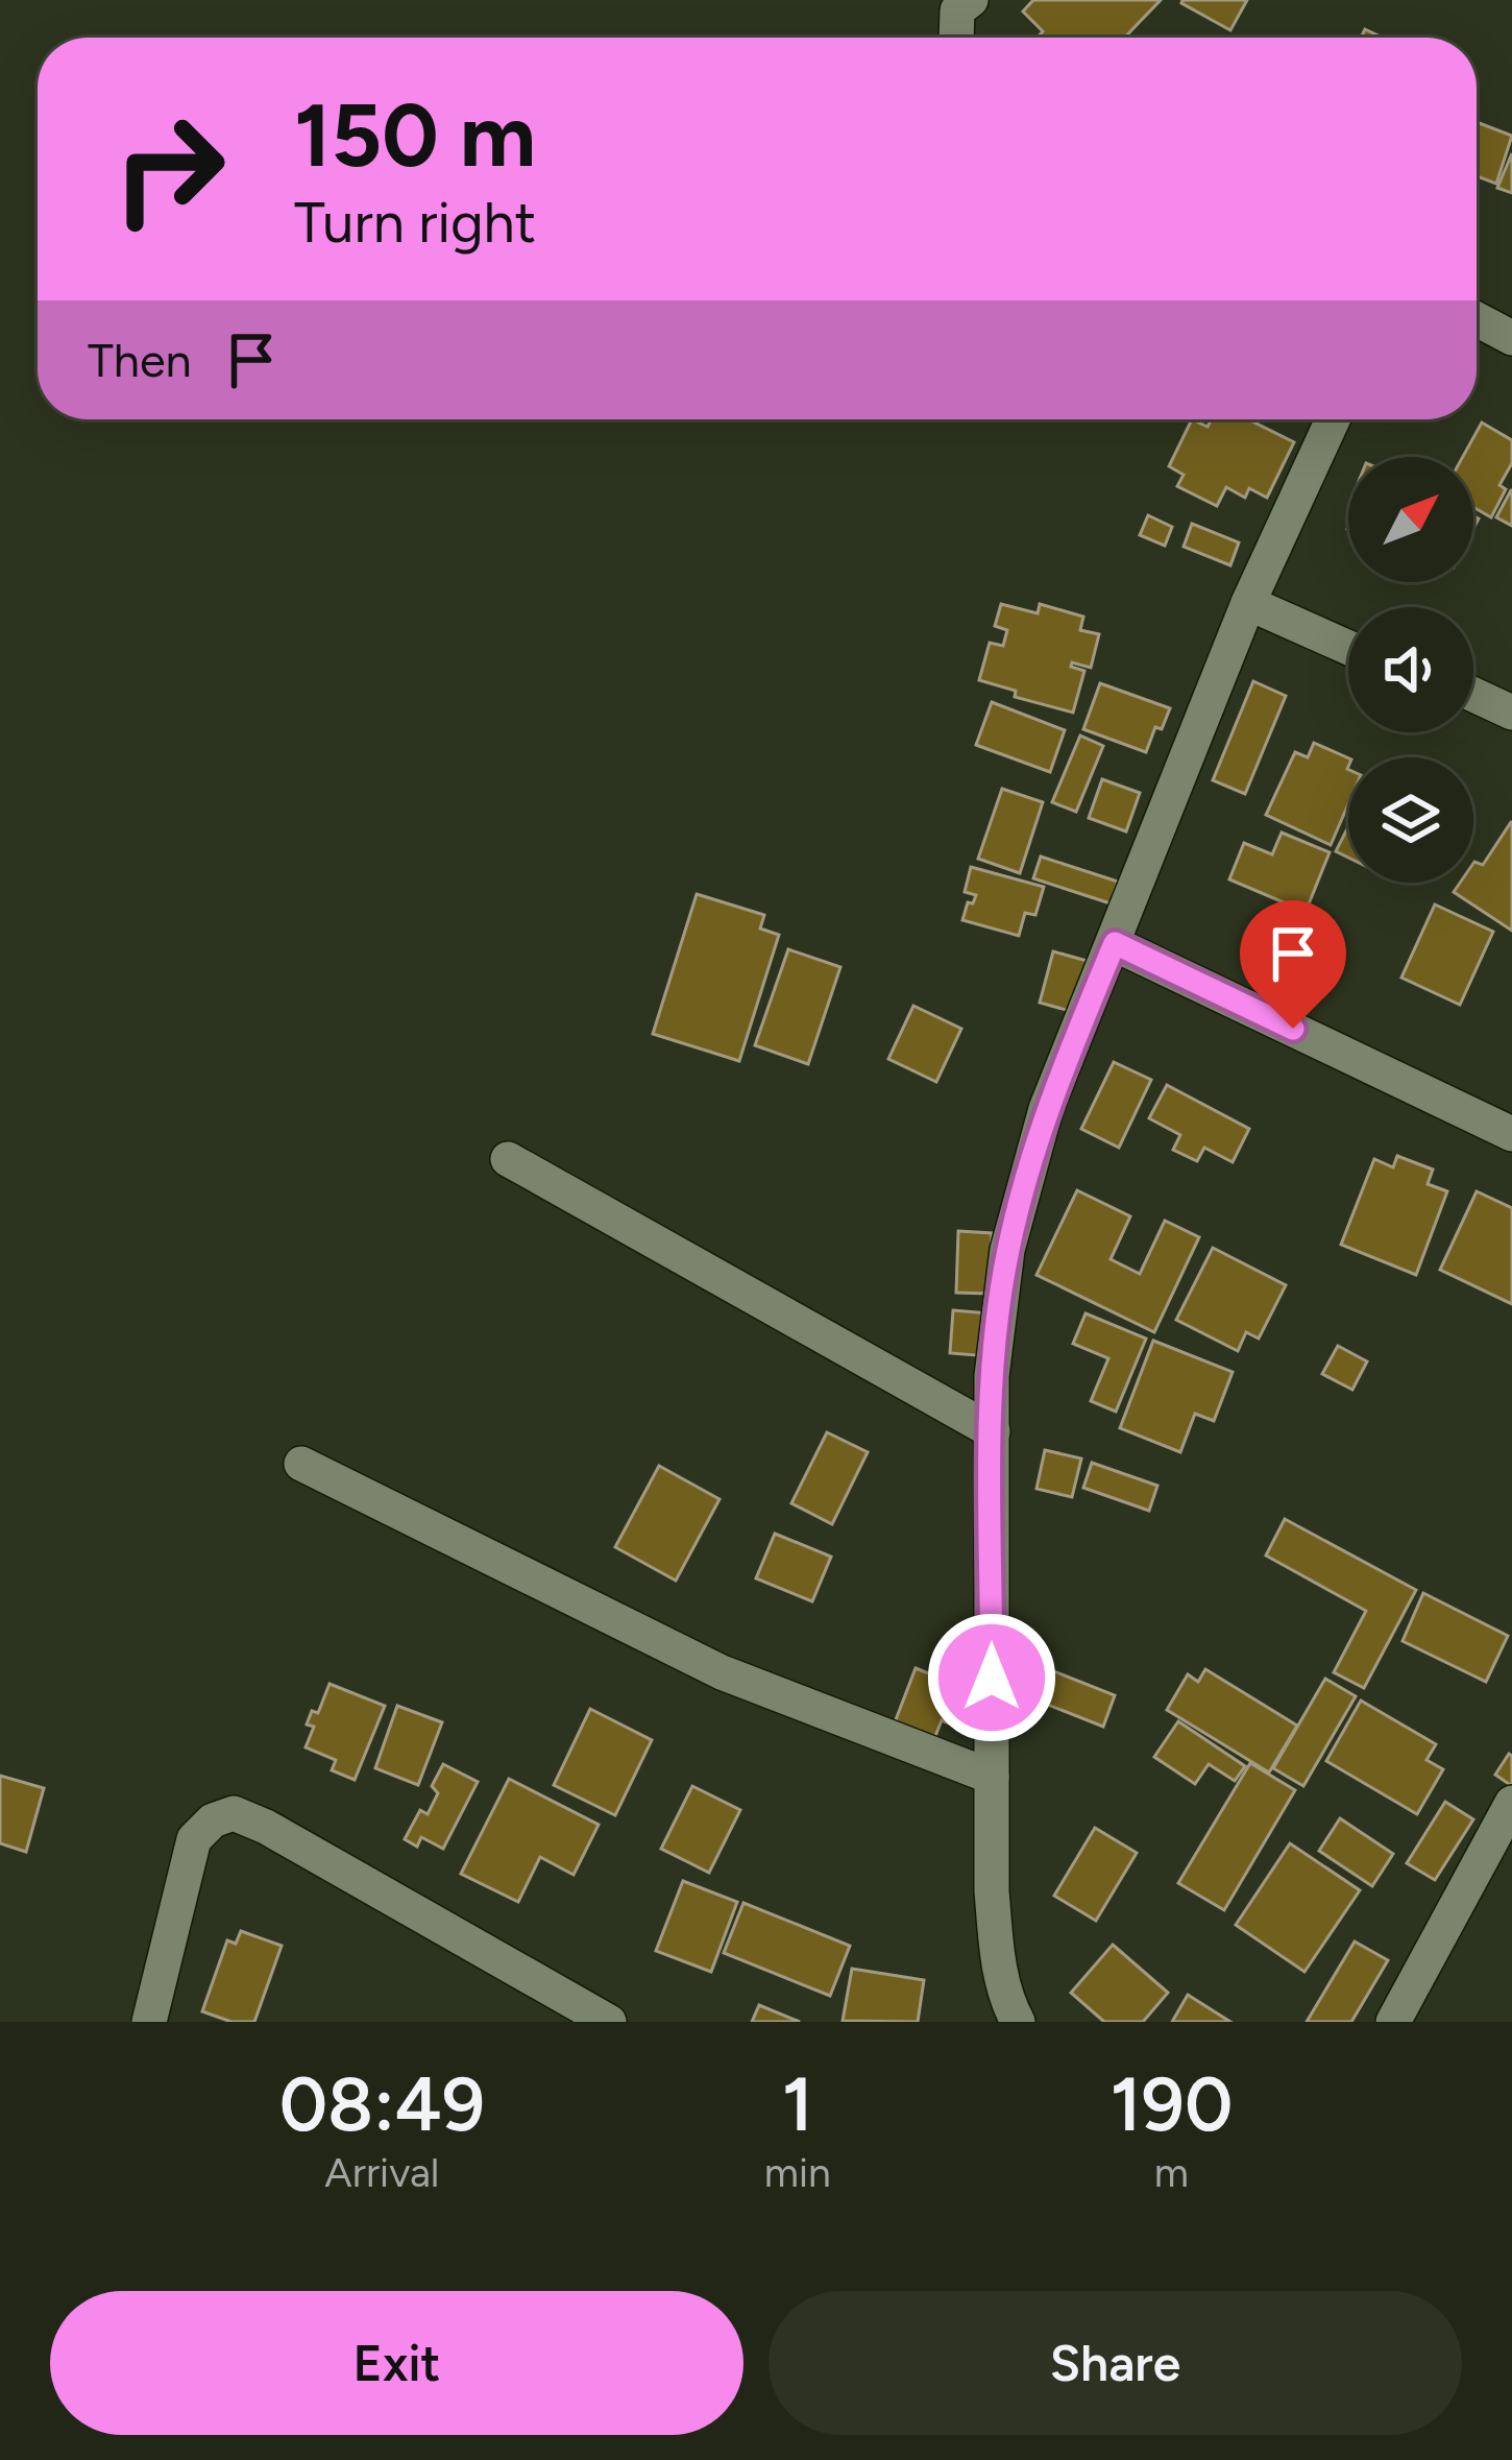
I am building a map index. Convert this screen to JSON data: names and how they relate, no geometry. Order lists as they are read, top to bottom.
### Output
{
  "north": "top right",
  "page": {
    "turn": ["150 m", "Turn right"],
    "then": "Then",
    "eta": [
      "08:49",
      "Arrival",
      "1",
      "min",
      "190",
      "m"
    ],
    "buttons": ["Exit", "Share"]
  }
}
